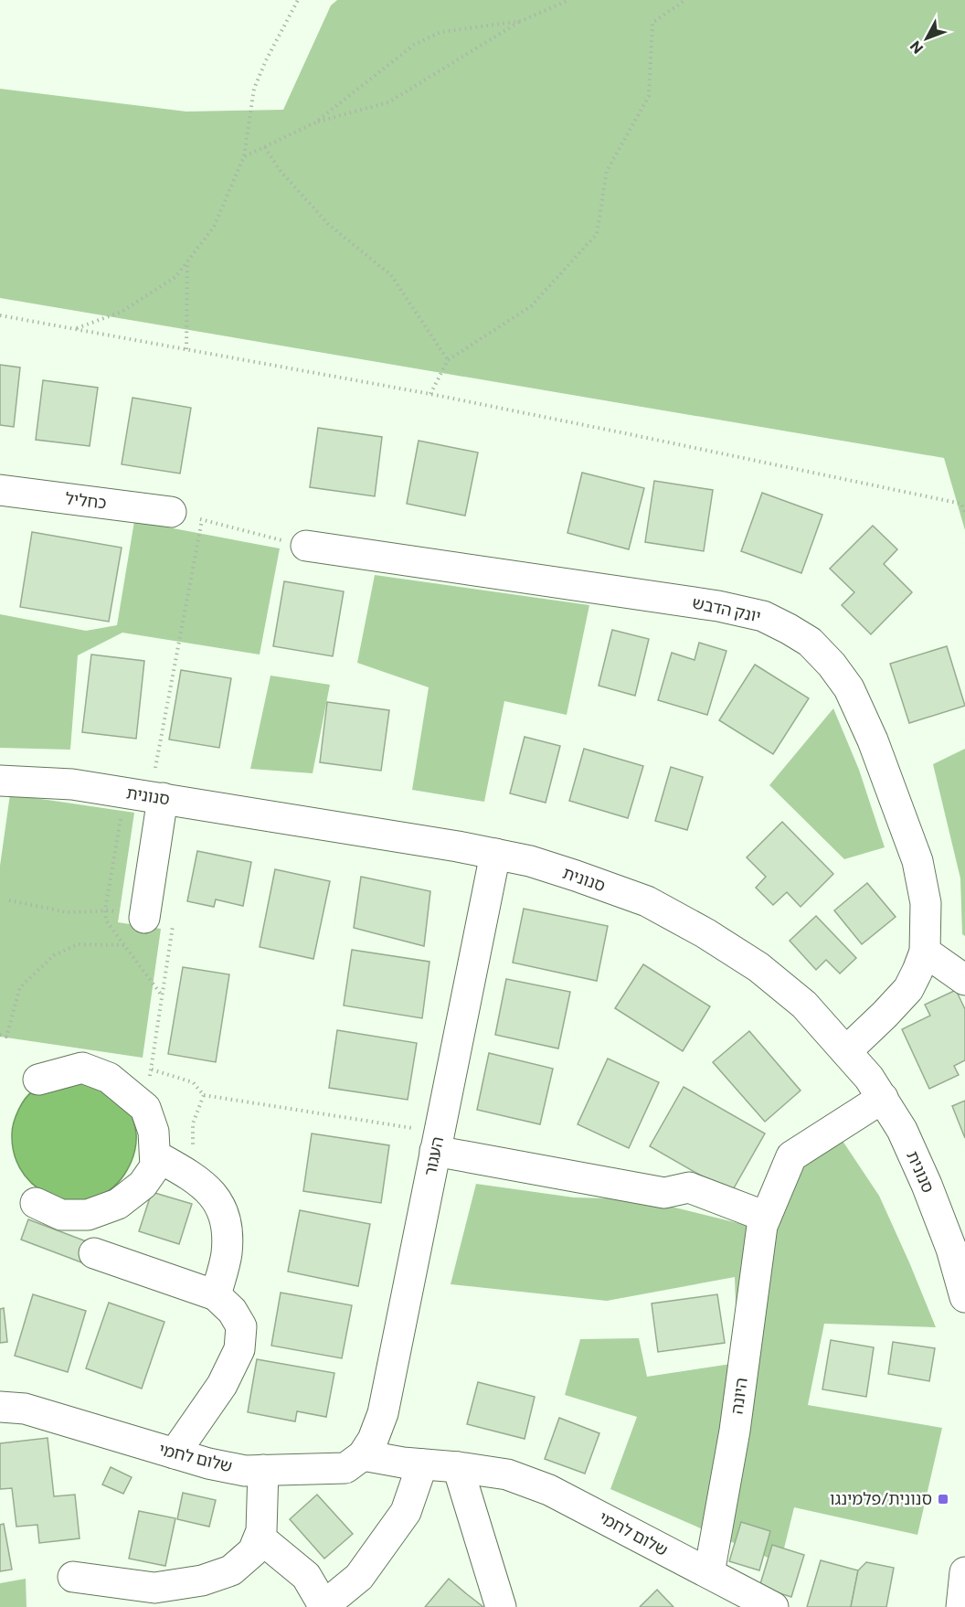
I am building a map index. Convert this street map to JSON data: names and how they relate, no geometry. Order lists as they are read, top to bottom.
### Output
{
  "streets": {
    "street": [
      "כחליל",
      "יונק הדבש",
      "סנונית",
      "העגור",
      "היונה",
      "שלום לחמי"
    ]
  },
  "crossings": [
    ["יונק הדבש", "סנונית"],
    ["סנונית", "העגור"],
    ["סנונית", "היונה"],
    ["העגור", "שלום לחמי"],
    ["היונה", "שלום לחמי"]
  ],
  "places": {
    "transit": ["סנונית/פלמינגו"]
  },
  "north": "bottom left"
}
